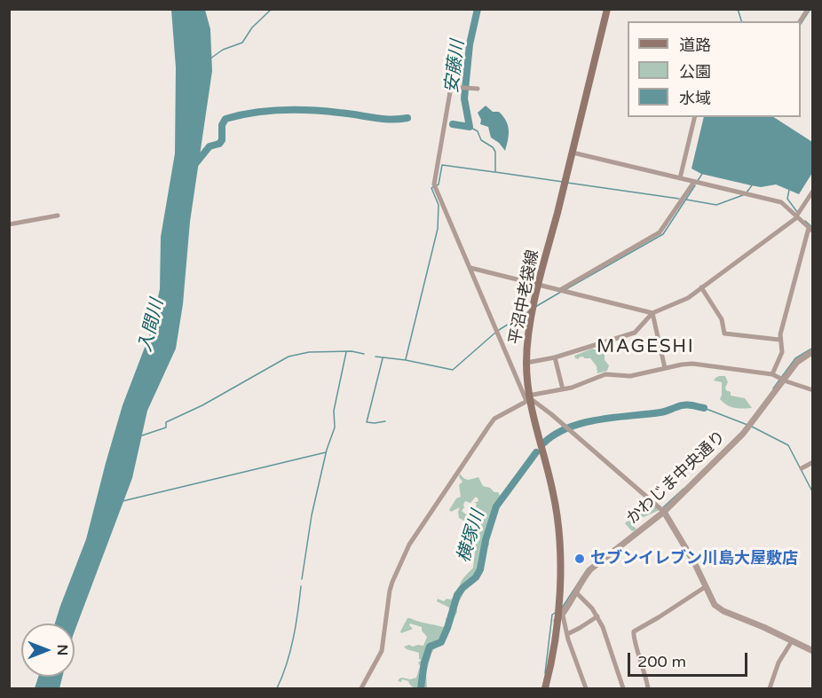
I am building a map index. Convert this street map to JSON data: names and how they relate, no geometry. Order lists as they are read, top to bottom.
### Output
{
  "streets": {
    "main road": ["平沼中老袋線"],
    "street": ["かわじま中央通り"]
  },
  "crossings": [
    ["平沼中老袋線", "かわじま中央通り"]
  ],
  "districts": ["MAGESHI"],
  "water": ["安藤川", "入間川", "横塚川"],
  "places": ["セブンイレブン川島大屋敷店"],
  "legend": ["道路", "公園", "水域"],
  "scale_bar": "200 m",
  "north": "right"
}
